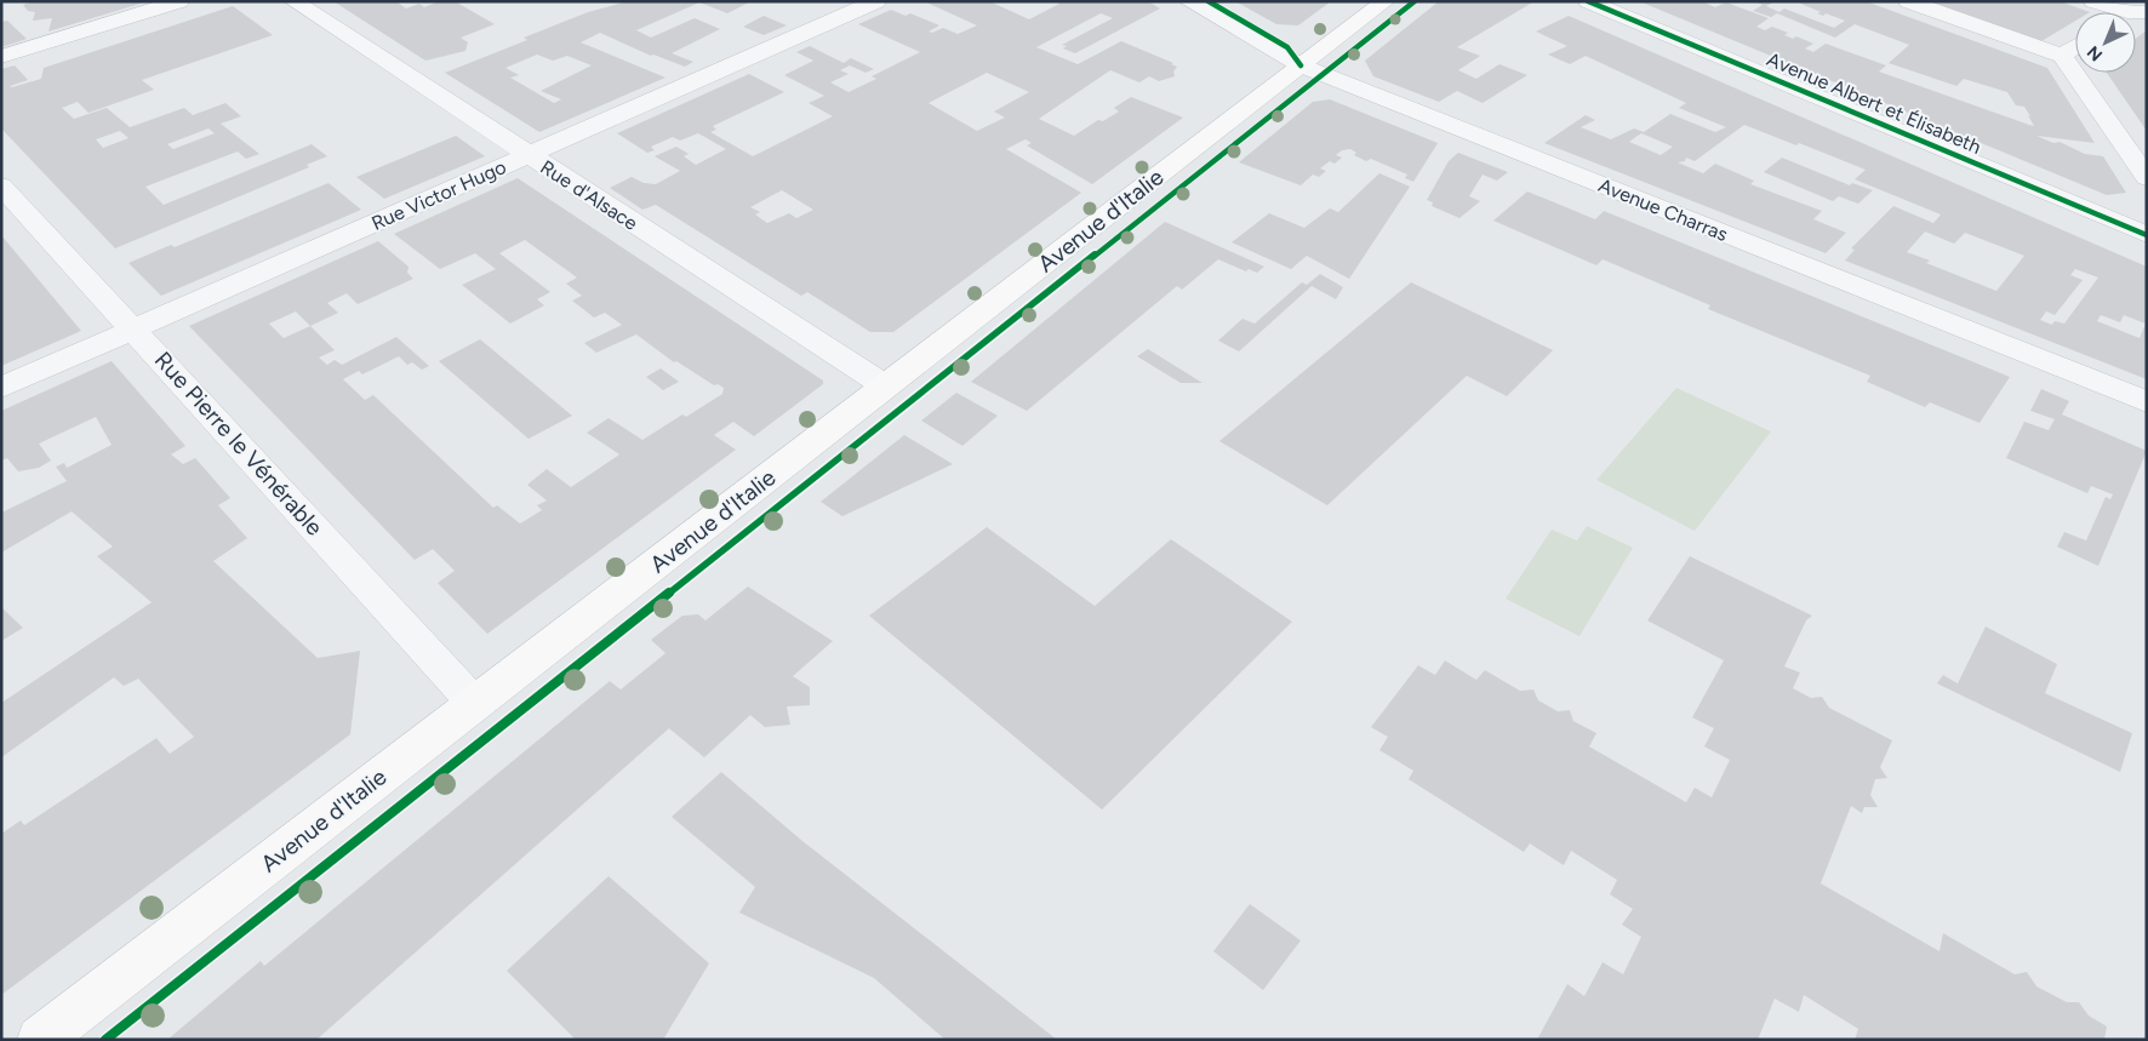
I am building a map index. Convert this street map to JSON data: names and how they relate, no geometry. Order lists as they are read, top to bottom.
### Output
{
  "streets": {
    "main road": ["Avenue d'Italie"],
    "street": [
      "Avenue Albert et Élisabeth",
      "Rue Victor Hugo",
      "Rue d'Alsace",
      "Avenue Charras",
      "Rue Pierre le Vénérable"
    ]
  },
  "crossings": [
    ["Rue Victor Hugo", "Rue d'Alsace"],
    ["Rue Victor Hugo", "Rue Pierre le Vénérable"],
    ["Rue d'Alsace", "Avenue d'Italie"],
    ["Avenue Charras", "Avenue d'Italie"],
    ["Avenue d'Italie", "Rue Pierre le Vénérable"]
  ],
  "north": "bottom left"
}
